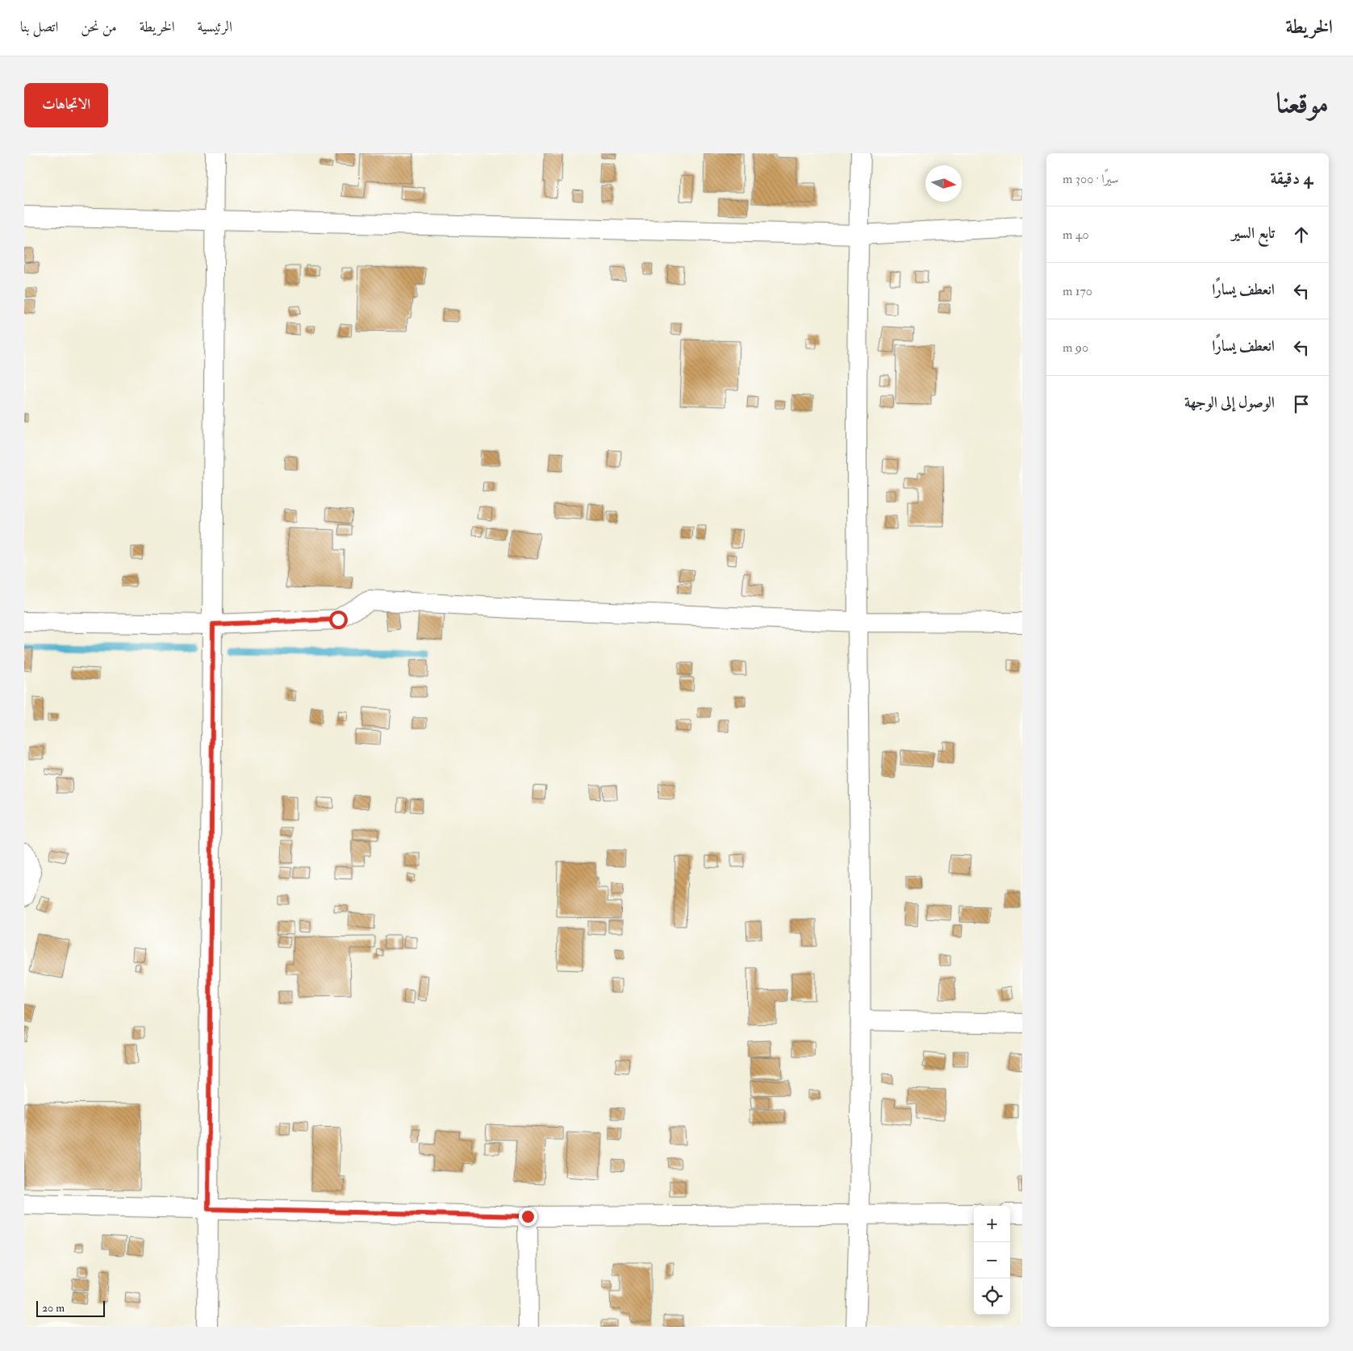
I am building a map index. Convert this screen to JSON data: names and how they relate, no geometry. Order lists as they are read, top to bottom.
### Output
{
  "scale_bar": "20 m",
  "north": "right",
  "page": {
    "header": "الخريطة",
    "nav": [
      "الرئيسية",
      "الخريطة",
      "من نحن",
      "اتصل بنا"
    ],
    "title": "موقعنا",
    "buttons": "الاتجاهات",
    "heading": ["4 دقيقة", "سيرًا · 300 m"],
    "list": [
      ["تابع السير", "40 m"],
      ["انعطف يسارًا", "170 m"],
      ["انعطف يسارًا", "90 m"],
      "الوصول إلى الوجهة"
    ],
    "map_buttons": ["+", "−"],
    "scale": "20 m"
  }
}
